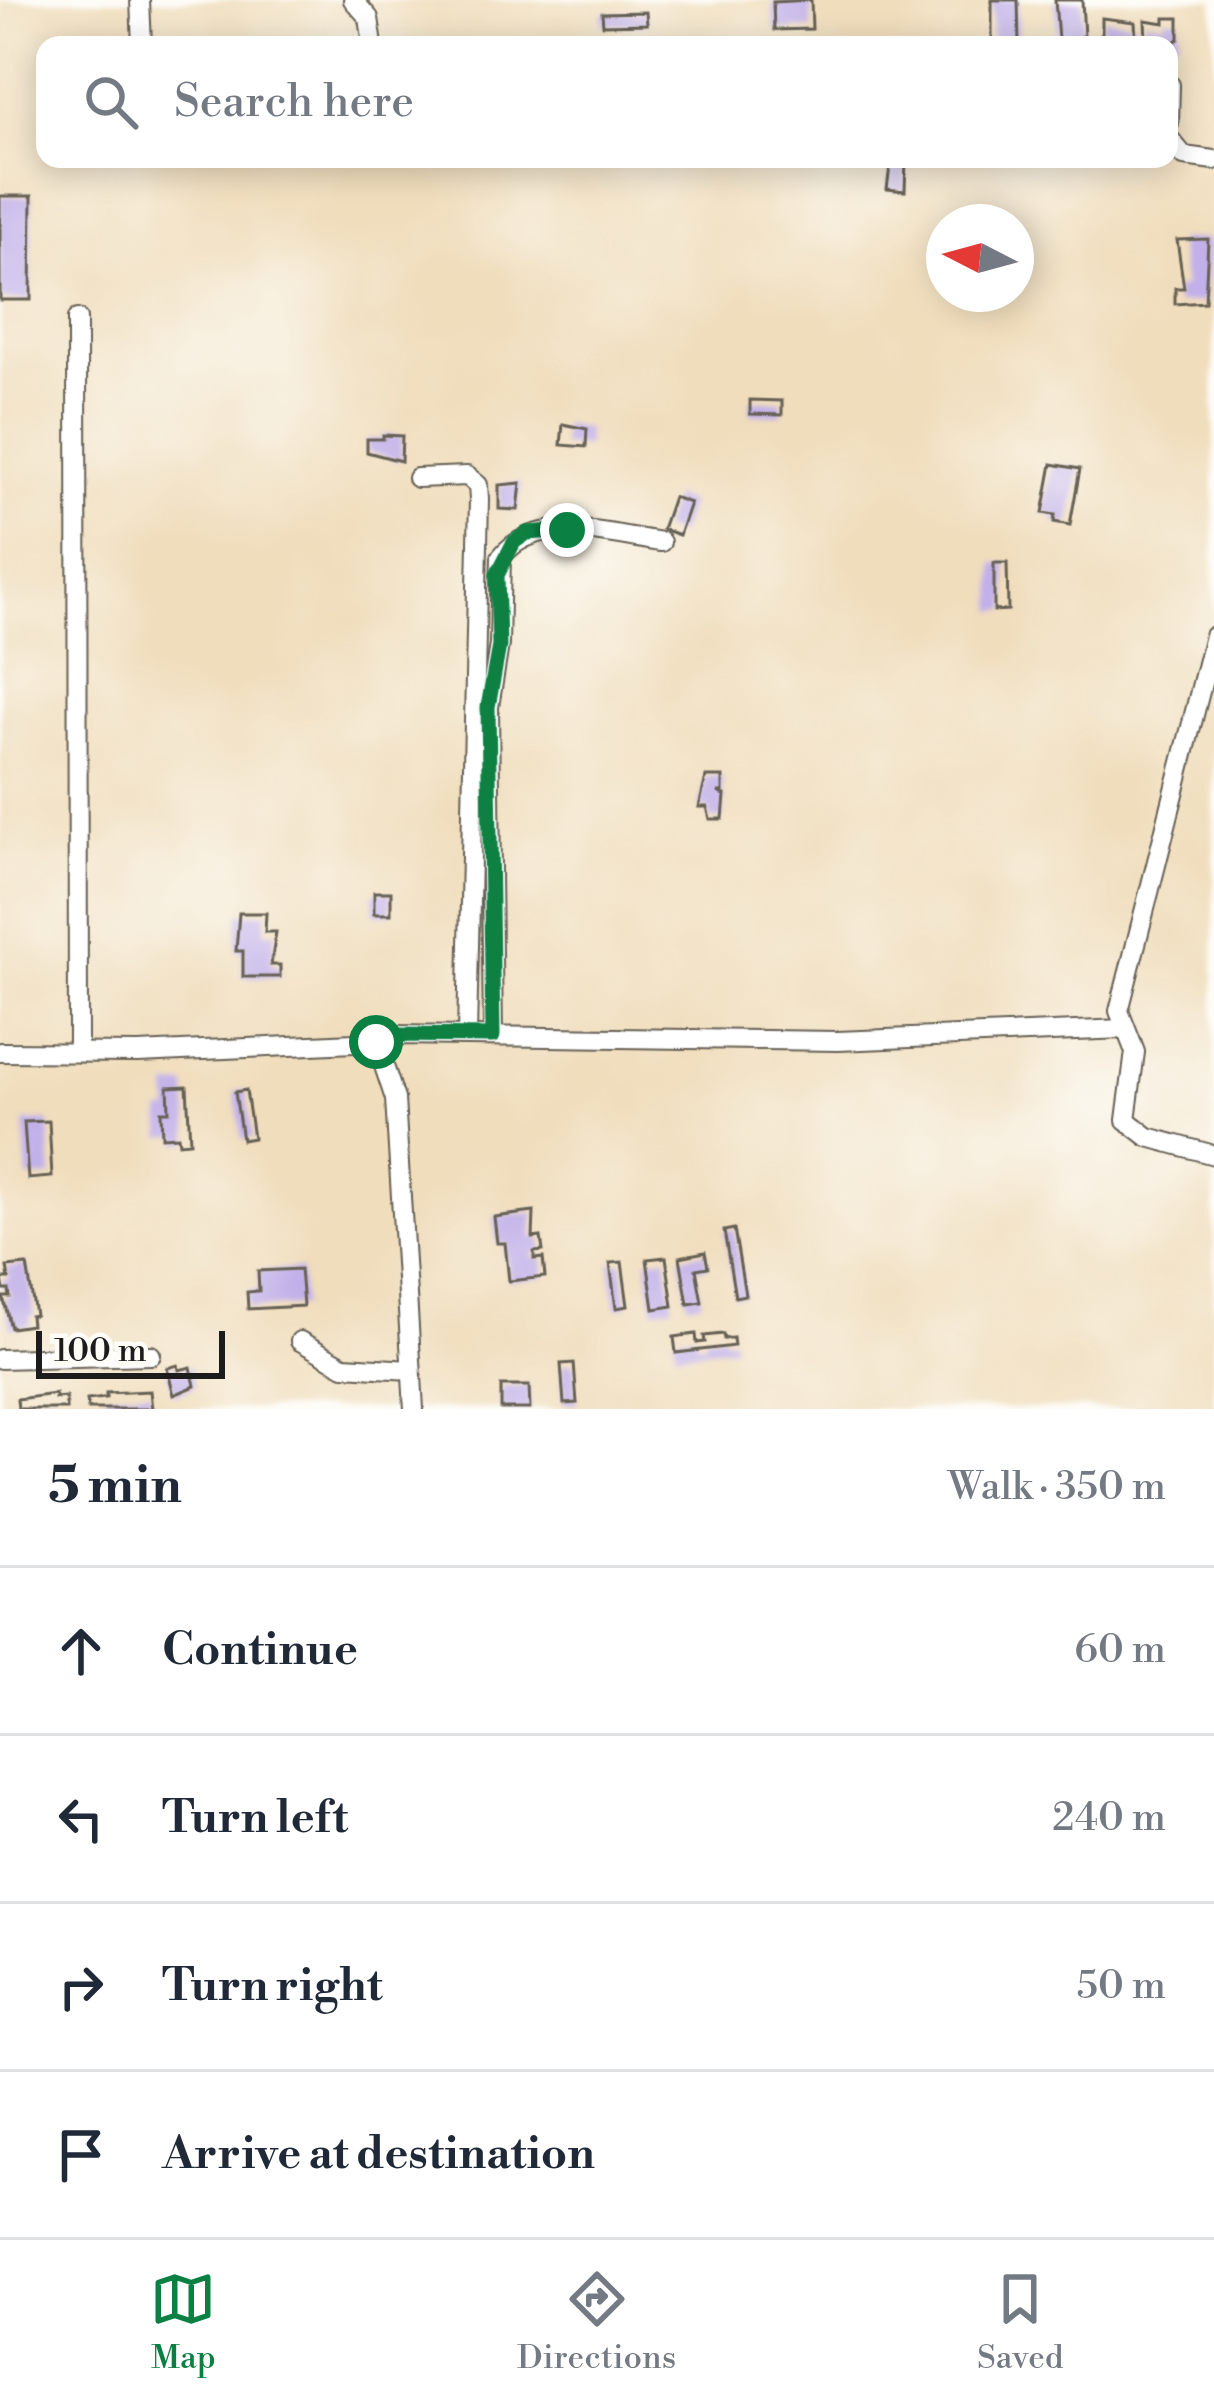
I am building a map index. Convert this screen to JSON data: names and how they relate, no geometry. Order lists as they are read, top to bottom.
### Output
{
  "scale_bar": "100 m",
  "north": "left",
  "page": {
    "search": "Search here",
    "scale": "100 m",
    "heading": ["5 min", "Walk · 350 m"],
    "list": [
      ["Continue", "60 m"],
      ["Turn left", "240 m"],
      ["Turn right", "50 m"],
      "Arrive at destination"
    ],
    "nav": ["Map", "Directions", "Saved"]
  }
}
